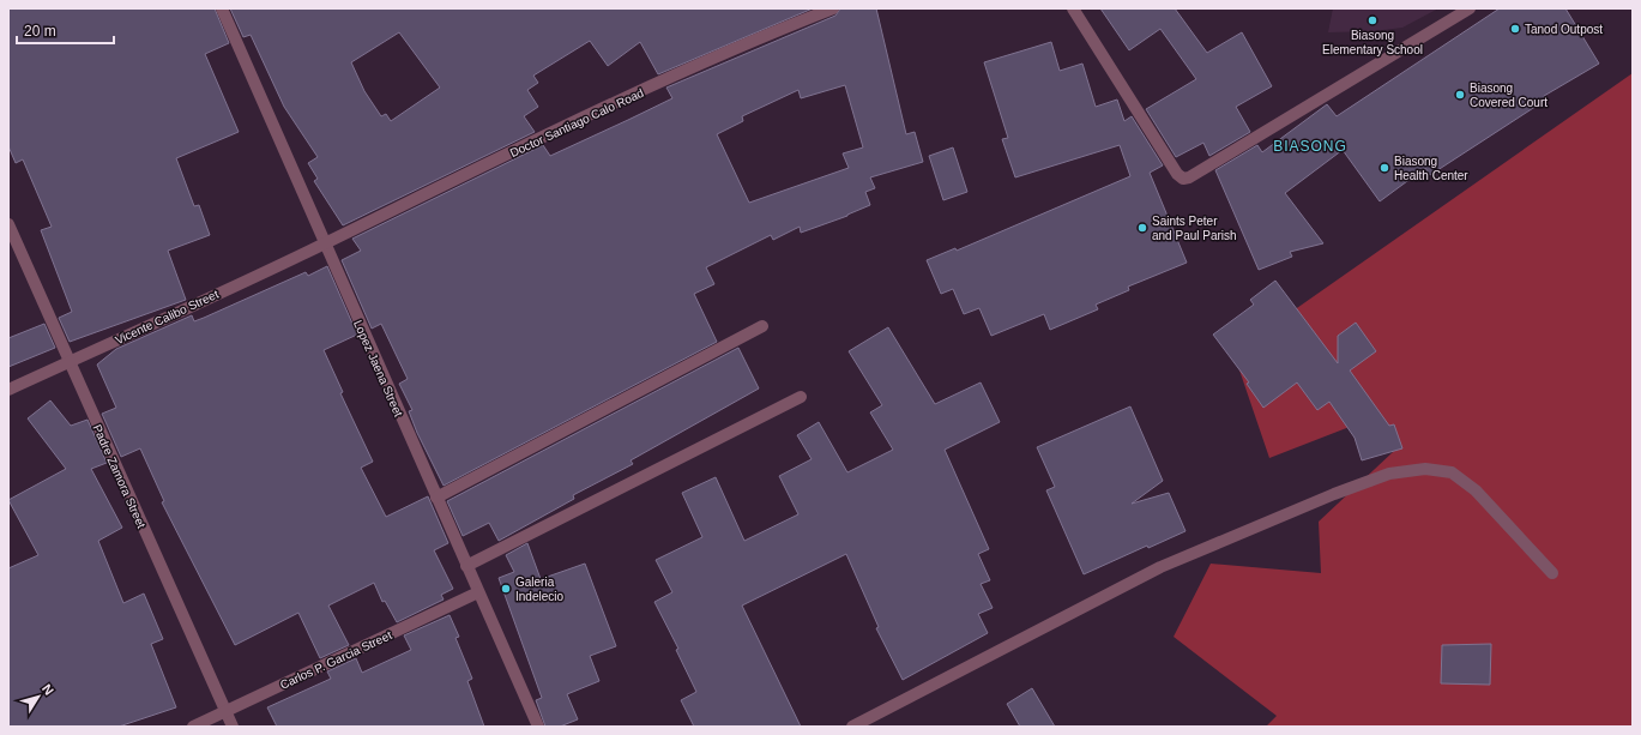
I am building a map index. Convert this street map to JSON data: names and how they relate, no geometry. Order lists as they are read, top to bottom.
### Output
{
  "streets": {
    "street": [
      "Doctor Santiago Calo Road",
      "Vicente Calibo Street",
      "Lopez Jaena Street",
      "Padre Zamora Street",
      "Carlos P. Garcia Street"
    ]
  },
  "crossings": [
    ["Doctor Santiago Calo Road", "Vicente Calibo Street"],
    ["Doctor Santiago Calo Road", "Lopez Jaena Street"],
    ["Vicente Calibo Street", "Lopez Jaena Street"],
    ["Vicente Calibo Street", "Padre Zamora Street"],
    ["Lopez Jaena Street", "Carlos P. Garcia Street"],
    ["Padre Zamora Street", "Carlos P. Garcia Street"]
  ],
  "districts": ["BIASONG"],
  "places": [
    "Biasong Elementary School",
    "Tanod Outpost",
    "Biasong Covered Court",
    "Biasong Health Center",
    "Saints Peter and Paul Parish",
    "Galeria Indelecio"
  ],
  "scale_bar": "20 m",
  "north": "top right"
}
